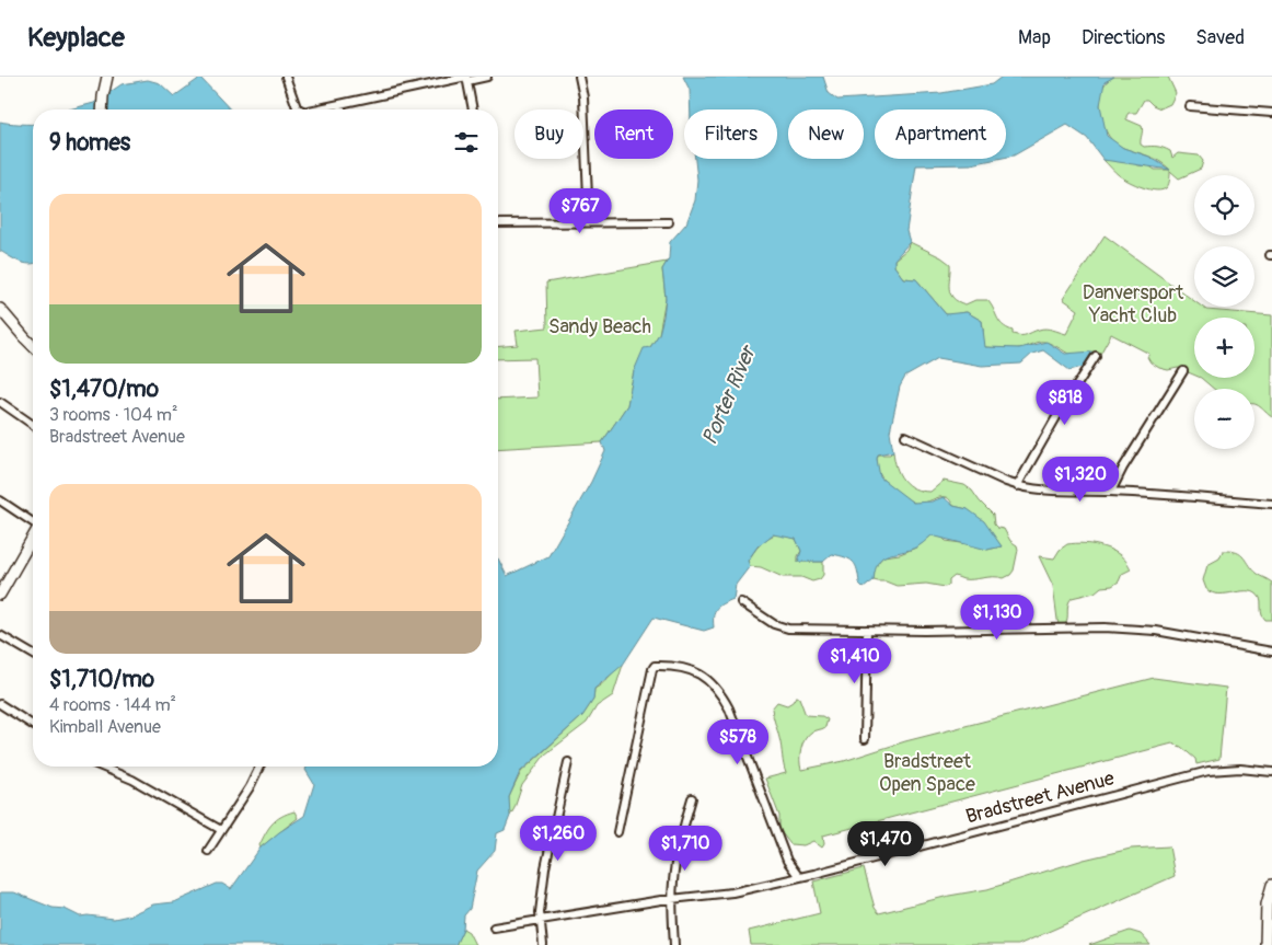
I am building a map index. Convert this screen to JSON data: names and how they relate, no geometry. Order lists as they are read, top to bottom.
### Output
{
  "streets": {
    "street": ["Bradstreet Avenue"]
  },
  "water": ["Porter River"],
  "parks": ["Danversport Yacht Club", "Sandy Beach", "Bradstreet Open Space"],
  "page": {
    "header": "Keyplace",
    "nav": ["Map", "Directions", "Saved"],
    "chip": [
      "Buy",
      "Rent",
      "Filters",
      "New",
      "Apartment"
    ],
    "heading": "9 homes",
    "map_buttons": ["+", "−"],
    "list": [
      {
        "name": "$1,470/mo",
        "note": "3 rooms · 104 m² · Bradstreet Avenue"
      },
      {
        "name": "$1,710/mo",
        "note": "4 rooms · 144 m² · Kimball Avenue"
      }
    ],
    "price": [
      "$767",
      "$818",
      "$1,320",
      "$1,130",
      "$1,410",
      "$578",
      "$1,260",
      "$1,470",
      "$1,710"
    ]
  }
}
